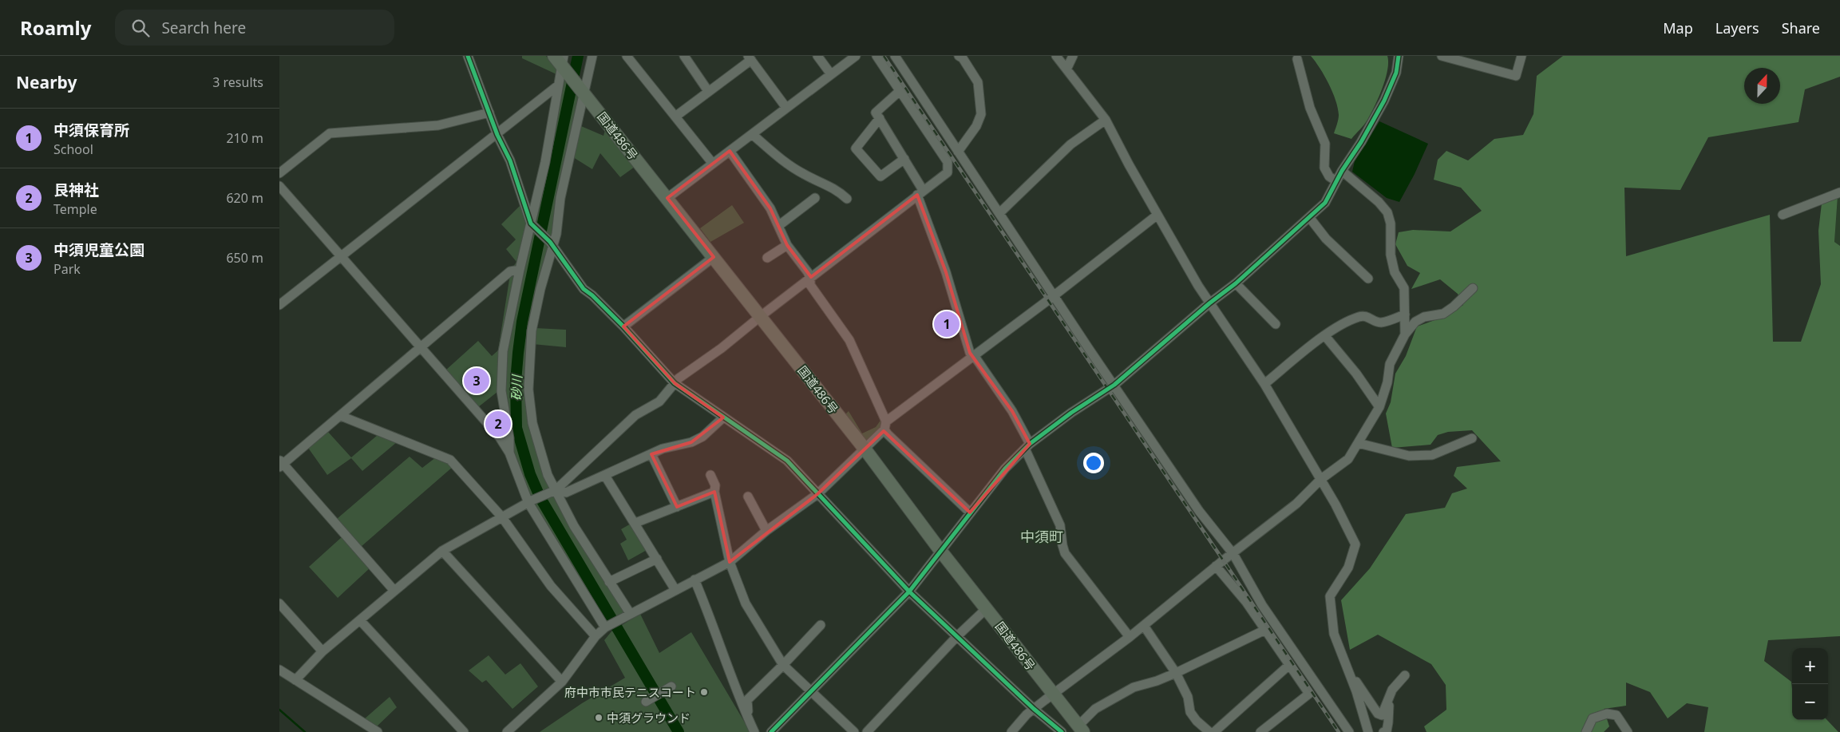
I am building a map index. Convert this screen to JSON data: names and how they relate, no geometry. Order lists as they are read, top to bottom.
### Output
{
  "streets": {
    "highway": ["国道486号"]
  },
  "districts": ["中須町"],
  "water": ["砂川"],
  "places": ["府中市市民テニスコート", "中須グラウンド"],
  "north": "top",
  "page": {
    "header": "Roamly",
    "search": "Search here",
    "nav": ["Map", "Layers", "Share"],
    "heading": ["Nearby", "3 results"],
    "list": [
      {
        "mark": "1",
        "name": "中須保育所",
        "note": "School",
        "value": "210 m"
      },
      {
        "mark": "2",
        "name": "艮神社",
        "note": "Temple",
        "value": "620 m"
      },
      {
        "mark": "3",
        "name": "中須児童公園",
        "note": "Park",
        "value": "650 m"
      }
    ],
    "pins": ["1", "3", "2"],
    "map_buttons": ["+", "−"]
  }
}
